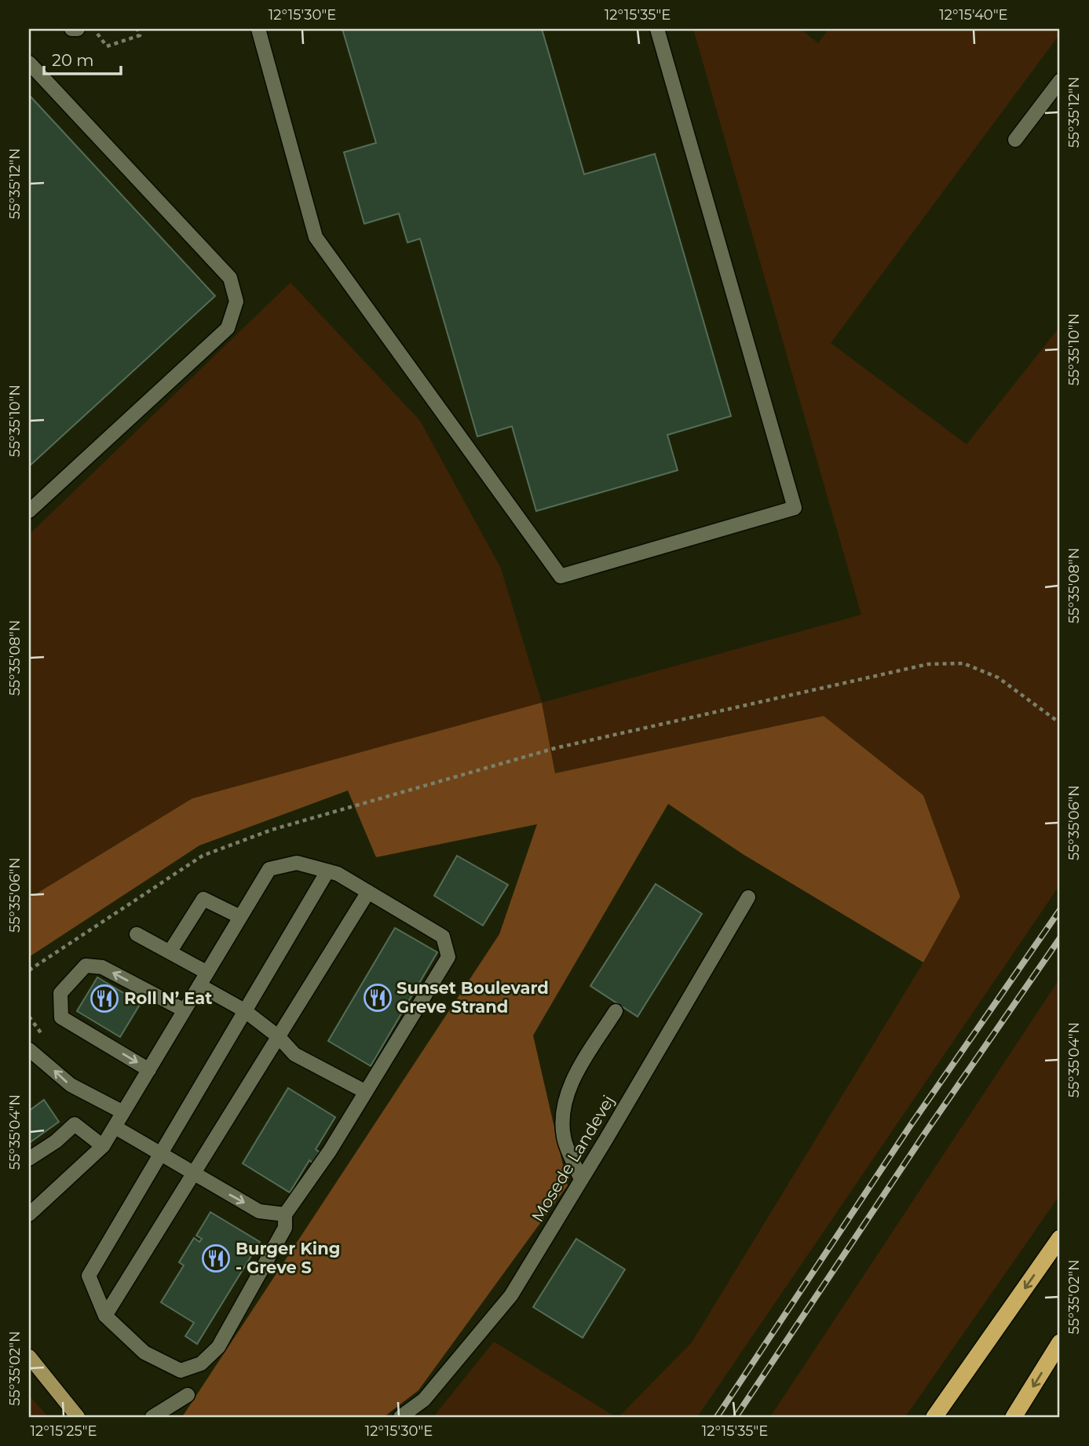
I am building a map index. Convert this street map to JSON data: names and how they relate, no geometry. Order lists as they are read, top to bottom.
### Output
{
  "streets": {
    "lane": ["Mosede Landevej"]
  },
  "places": {
    "restaurant": ["Sunset Boulevard Greve Strand", "Roll N’ Eat", "Burger King - Greve S"]
  },
  "scale_bar": "20 m",
  "coordinates": [
    "12°15'30\"E",
    "12°15'35\"E",
    "12°15'40\"E",
    "55°35'12\"N",
    "55°35'10\"N",
    "55°35'08\"N",
    "55°35'06\"N",
    "55°35'04\"N",
    "55°35'02\"N",
    "12°15'25\"E"
  ]
}
